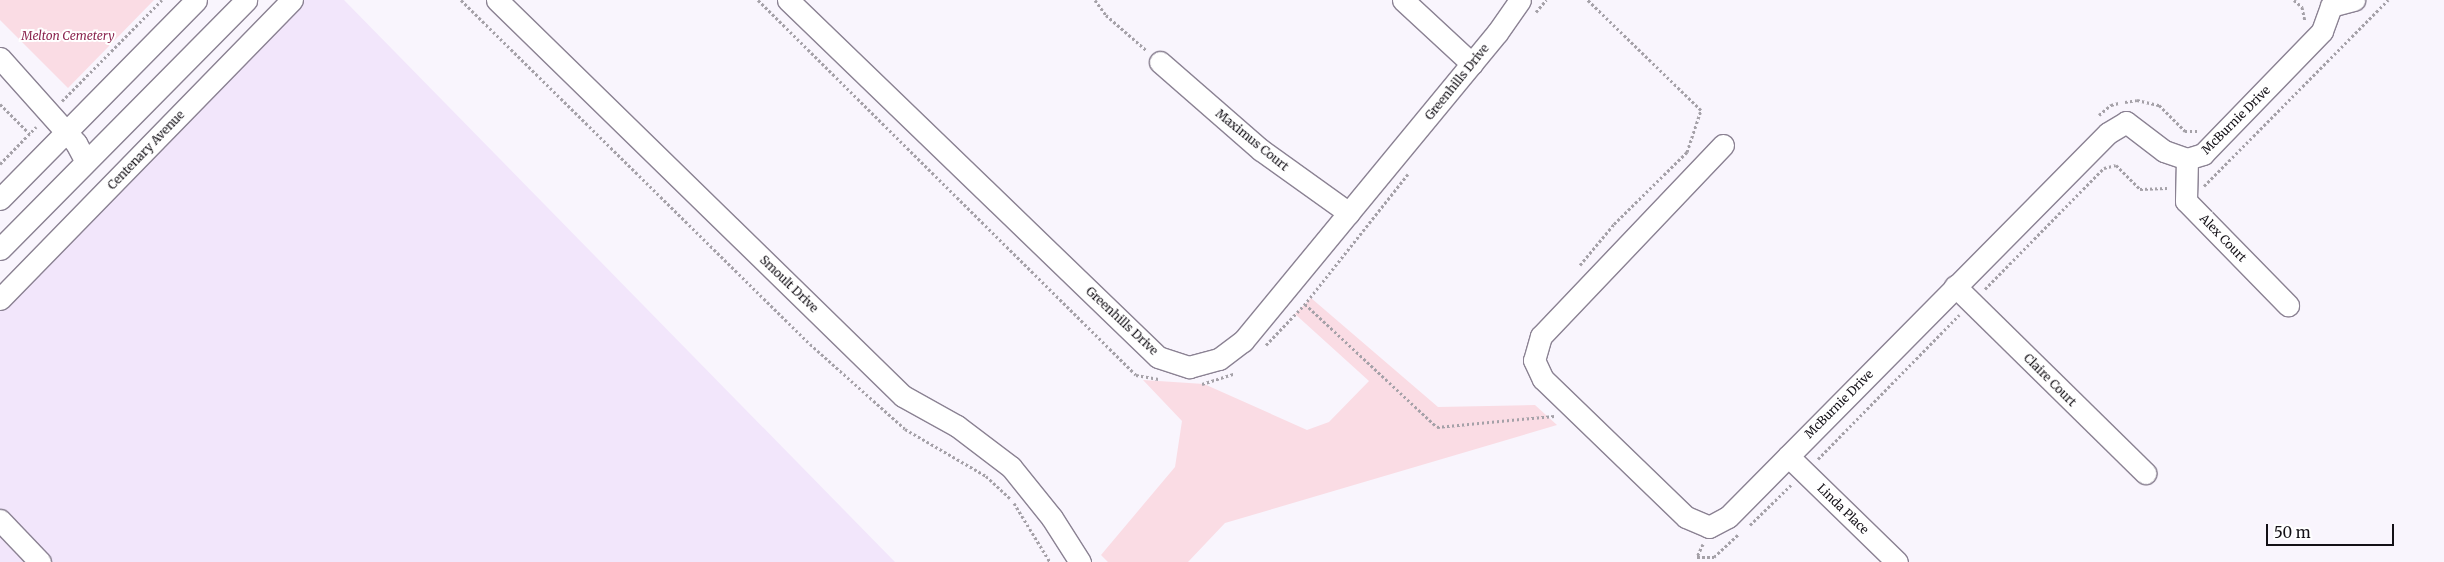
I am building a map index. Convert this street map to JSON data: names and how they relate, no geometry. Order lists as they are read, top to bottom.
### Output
{
  "streets": {
    "street": [
      "Greenhills Drive",
      "McBurnie Drive",
      "Maximus Court",
      "Centenary Avenue",
      "Alex Court",
      "Smoult Drive",
      "Claire Court",
      "Linda Place"
    ]
  },
  "crossings": [
    ["Greenhills Drive", "Maximus Court"],
    ["McBurnie Drive", "Alex Court"],
    ["McBurnie Drive", "Claire Court"],
    ["McBurnie Drive", "Linda Place"]
  ],
  "parks": ["Melton Cemetery"],
  "scale_bar": "50 m"
}
